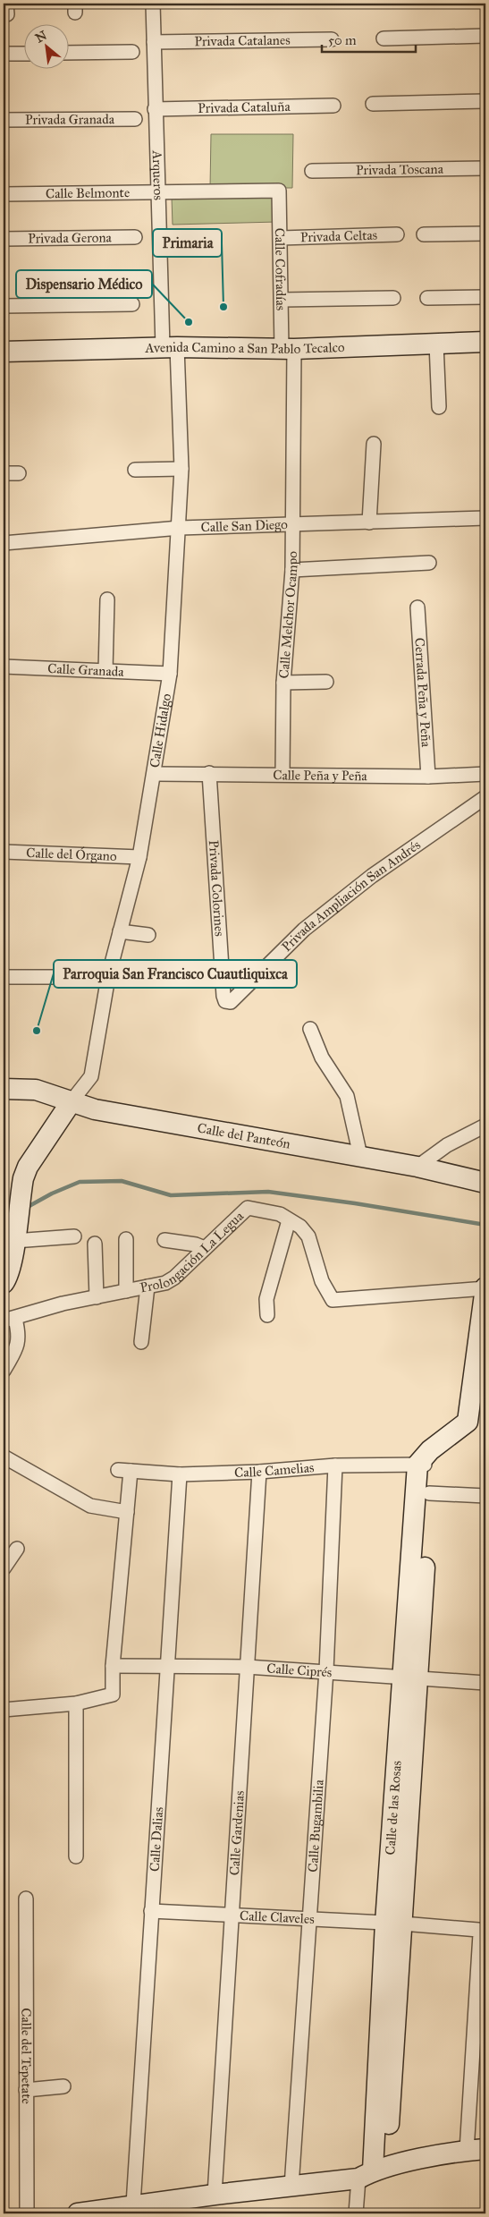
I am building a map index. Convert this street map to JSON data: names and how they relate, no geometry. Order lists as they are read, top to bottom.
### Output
{
  "streets": {
    "street": [
      "Privada Catalanes",
      "Privada Cataluña",
      "Privada Granada",
      "Privada Toscana",
      "Arqueros",
      "Calle Belmonte",
      "Privada Celtas",
      "Privada Gerona",
      "Calle Cofradías",
      "Avenida Camino a San Pablo Tecalco",
      "Calle San Diego",
      "Calle Melchor Ocampo",
      "Calle Granada",
      "Cerrada Peña y Peña",
      "Calle Hidalgo",
      "Calle Peña y Peña",
      "Calle del Órgano",
      "Privada Colorines",
      "Privada Ampliación San Andrés",
      "Calle del Panteón",
      "Prolongación La Legua",
      "Calle Camelias",
      "Calle Ciprés",
      "Calle de las Rosas",
      "Calle Bugambilia",
      "Calle Gardenias",
      "Calle Dalias",
      "Calle Claveles",
      "Calle del Tepetate"
    ]
  },
  "crossings": [
    ["Privada Catalanes", "Arqueros"],
    ["Privada Cataluña", "Arqueros"],
    ["Arqueros", "Calle Belmonte"],
    ["Arqueros", "Avenida Camino a San Pablo Tecalco"],
    ["Arqueros", "Calle Hidalgo"],
    ["Calle Belmonte", "Calle Cofradías"],
    ["Privada Celtas", "Calle Cofradías"],
    ["Calle Cofradías", "Avenida Camino a San Pablo Tecalco"],
    ["Calle Cofradías", "Calle Melchor Ocampo"],
    ["Avenida Camino a San Pablo Tecalco", "Calle Melchor Ocampo"],
    ["Avenida Camino a San Pablo Tecalco", "Calle Hidalgo"],
    ["Calle San Diego", "Calle Melchor Ocampo"],
    ["Calle San Diego", "Calle Hidalgo"],
    ["Calle Melchor Ocampo", "Calle Peña y Peña"],
    ["Calle Granada", "Calle Hidalgo"],
    ["Cerrada Peña y Peña", "Calle Peña y Peña"],
    ["Calle Hidalgo", "Calle Peña y Peña"],
    ["Calle Hidalgo", "Calle del Órgano"],
    ["Calle Hidalgo", "Calle del Panteón"],
    ["Calle Peña y Peña", "Privada Colorines"],
    ["Privada Colorines", "Privada Ampliación San Andrés"],
    ["Calle Camelias", "Calle de las Rosas"],
    ["Calle Camelias", "Calle Bugambilia"],
    ["Calle Camelias", "Calle Gardenias"],
    ["Calle Camelias", "Calle Dalias"],
    ["Calle Ciprés", "Calle de las Rosas"],
    ["Calle Ciprés", "Calle Bugambilia"],
    ["Calle Ciprés", "Calle Gardenias"],
    ["Calle Ciprés", "Calle Dalias"],
    ["Calle de las Rosas", "Calle Claveles"],
    ["Calle Bugambilia", "Calle Claveles"],
    ["Calle Gardenias", "Calle Claveles"],
    ["Calle Dalias", "Calle Claveles"]
  ],
  "places": ["Primaria", "Dispensario Médico", "Parroquia San Francisco Cuautliquixca"],
  "scale_bar": "50 m",
  "north": "top left"
}
